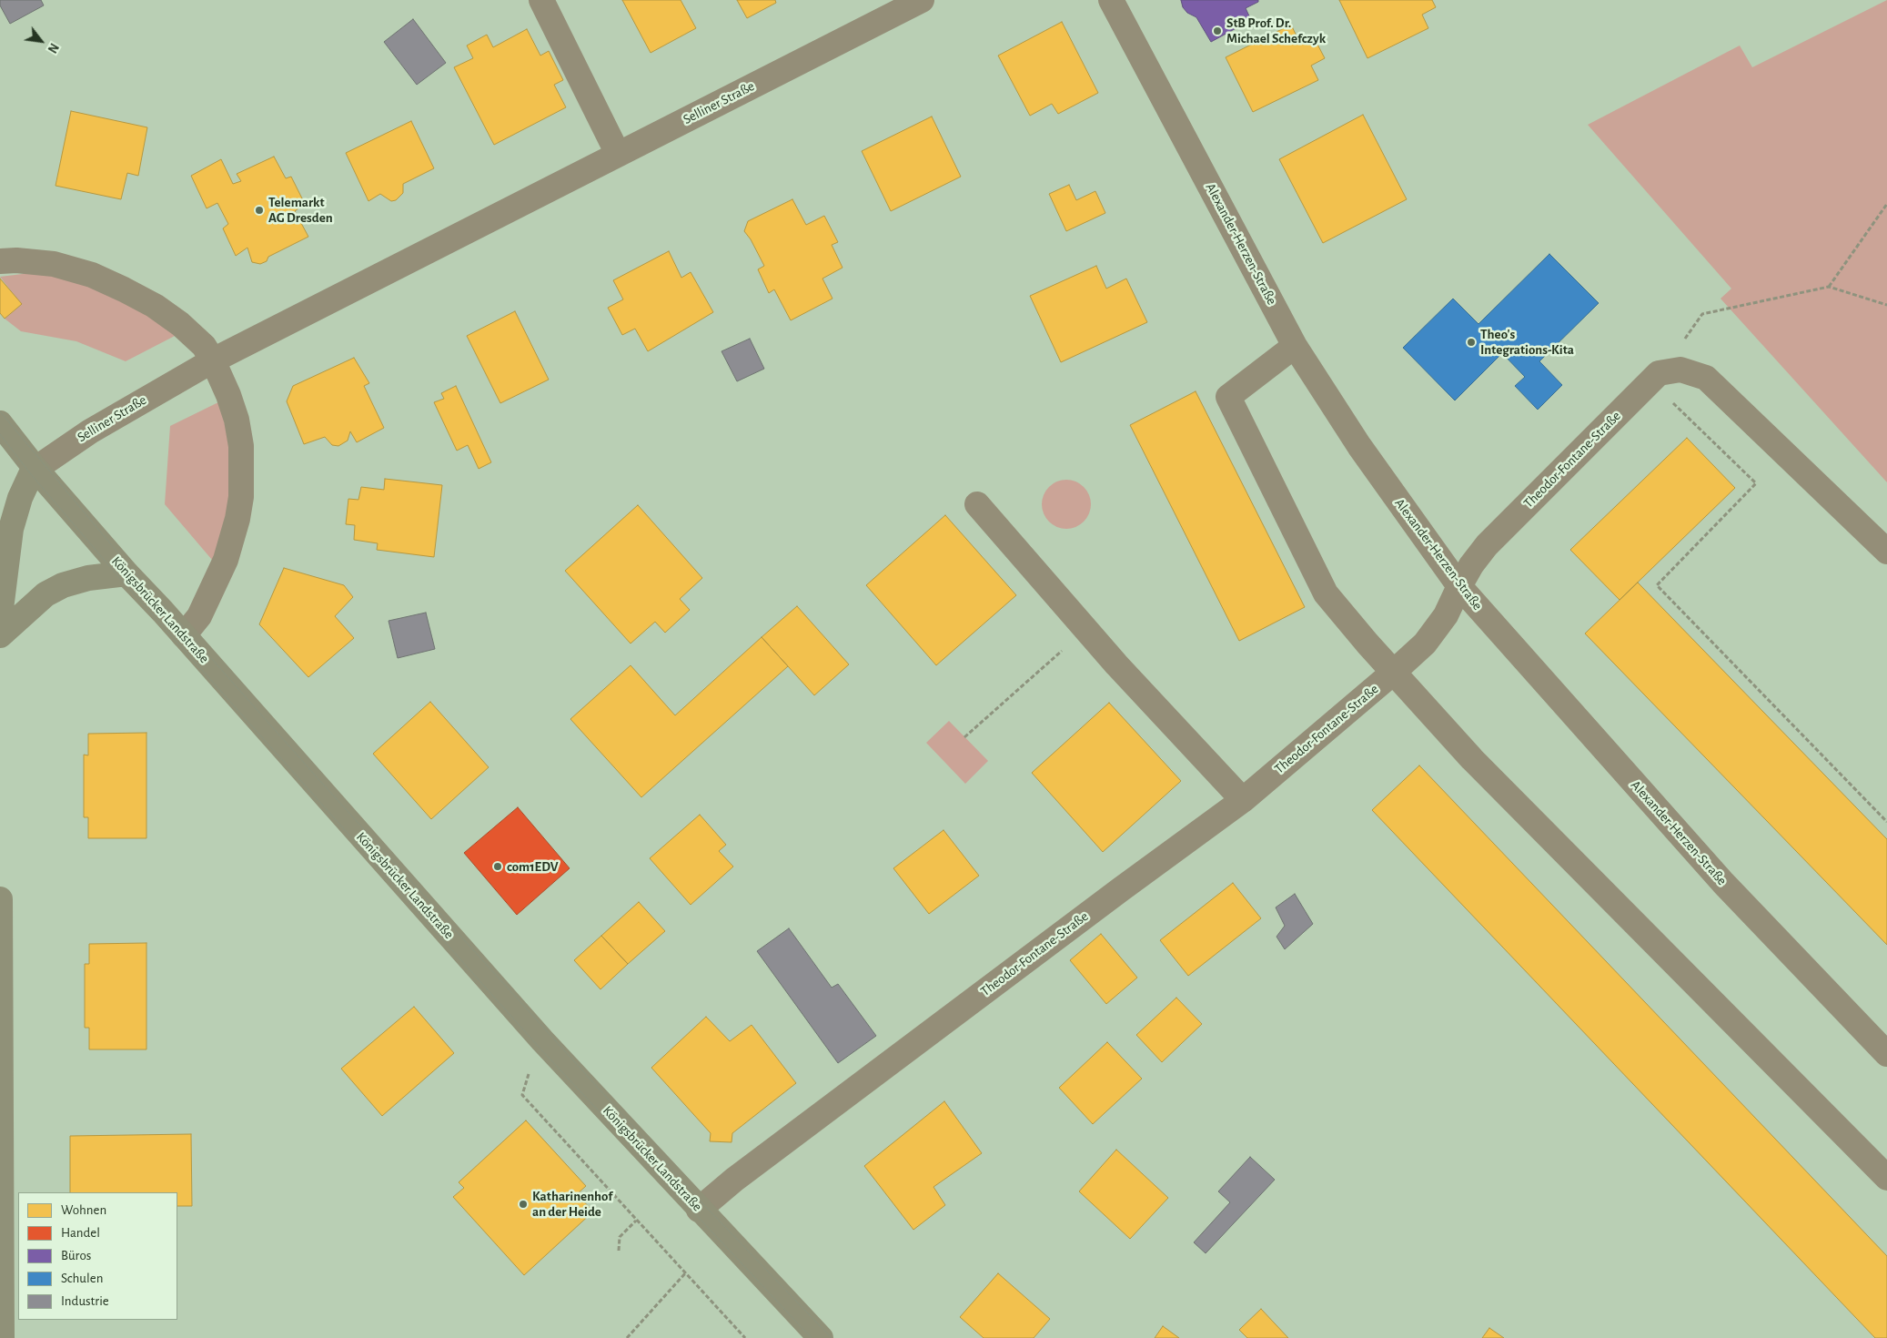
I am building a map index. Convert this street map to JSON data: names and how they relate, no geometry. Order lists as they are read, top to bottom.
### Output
{
  "streets": {
    "main road": ["Königsbrücker Landstraße"],
    "street": ["Selliner Straße", "Alexander-Herzen-Straße", "Theodor-Fontane-Straße"]
  },
  "crossings": [
    ["Selliner Straße", "Königsbrücker Landstraße"],
    ["Alexander-Herzen-Straße", "Theodor-Fontane-Straße"],
    ["Theodor-Fontane-Straße", "Königsbrücker Landstraße"]
  ],
  "places": [
    "StB Prof. Dr. Michael Schefczyk",
    "Telemarkt AG Dresden",
    "Theo's Integrations-Kita",
    "com1EDV",
    "Katharinenhof an der Heide"
  ],
  "legend": [
    "Wohnen",
    "Handel",
    "Büros",
    "Schulen",
    "Industrie"
  ],
  "north": "bottom right"
}
